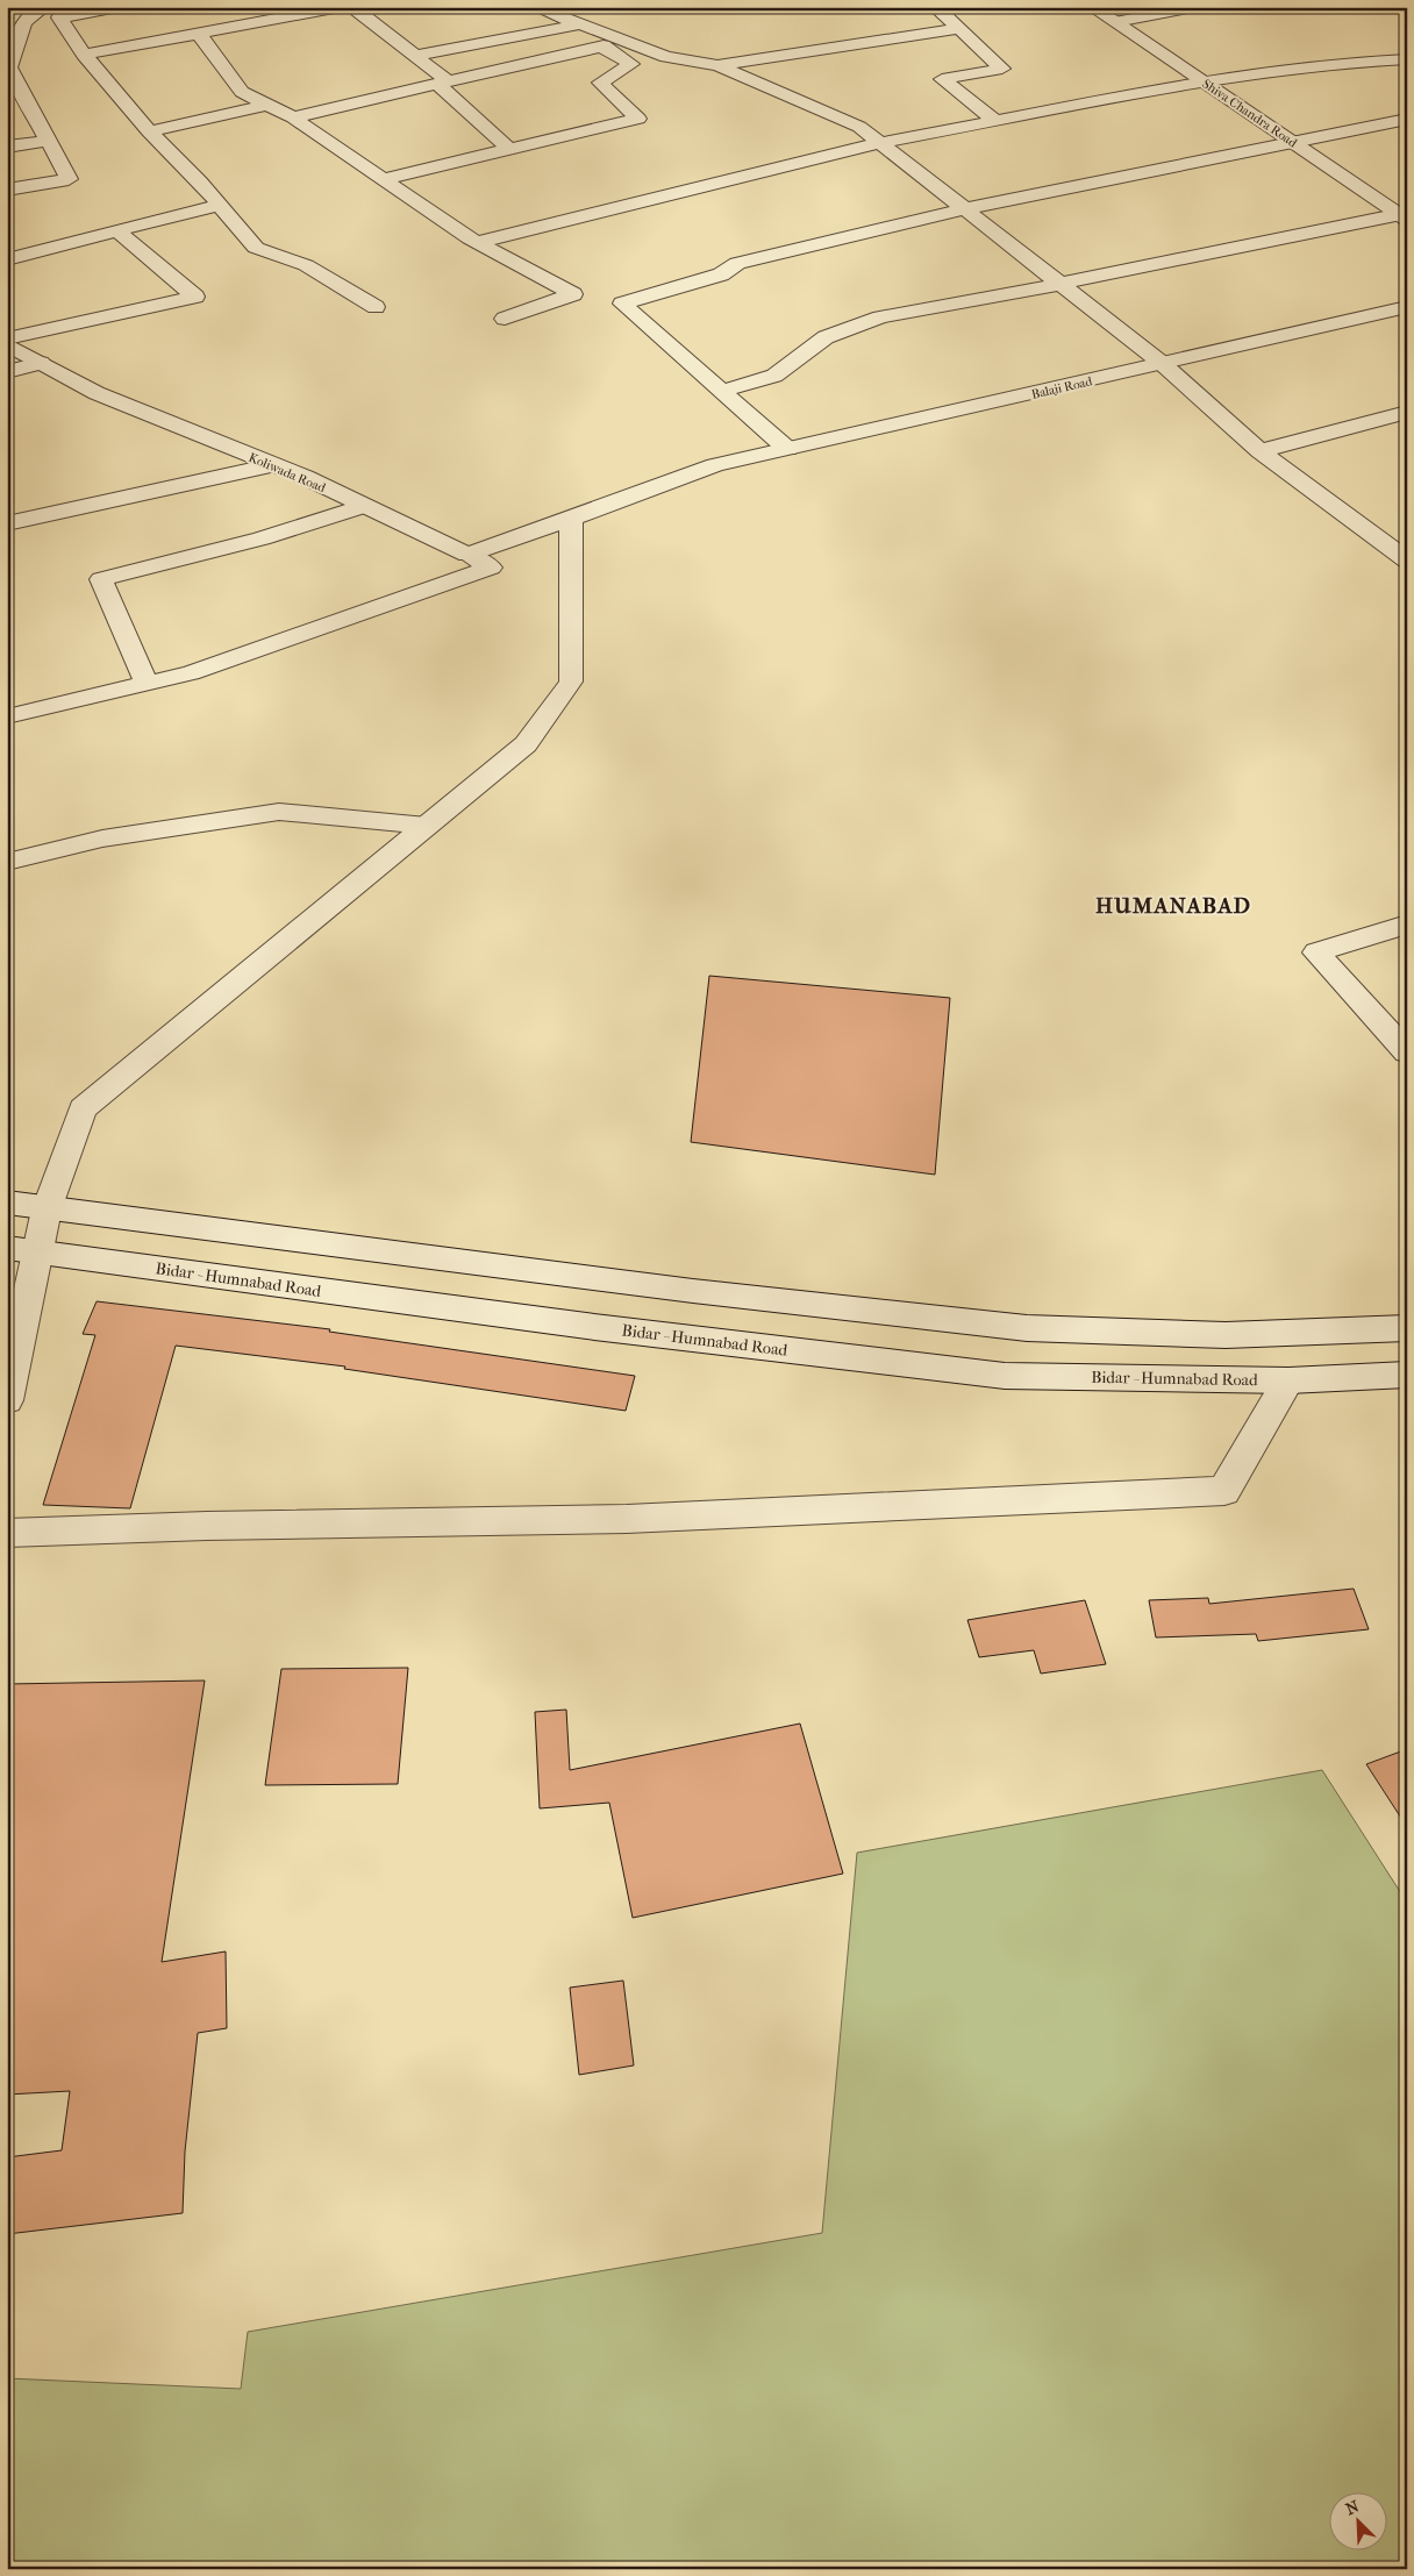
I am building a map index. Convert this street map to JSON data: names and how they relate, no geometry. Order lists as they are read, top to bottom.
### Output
{
  "streets": {
    "street": [
      "Shiva Chandra Road",
      "Balaji Road",
      "Koliwada Road",
      "Bidar - Humnabad Road"
    ]
  },
  "districts": ["HUMANABAD"],
  "north": "top left"
}
